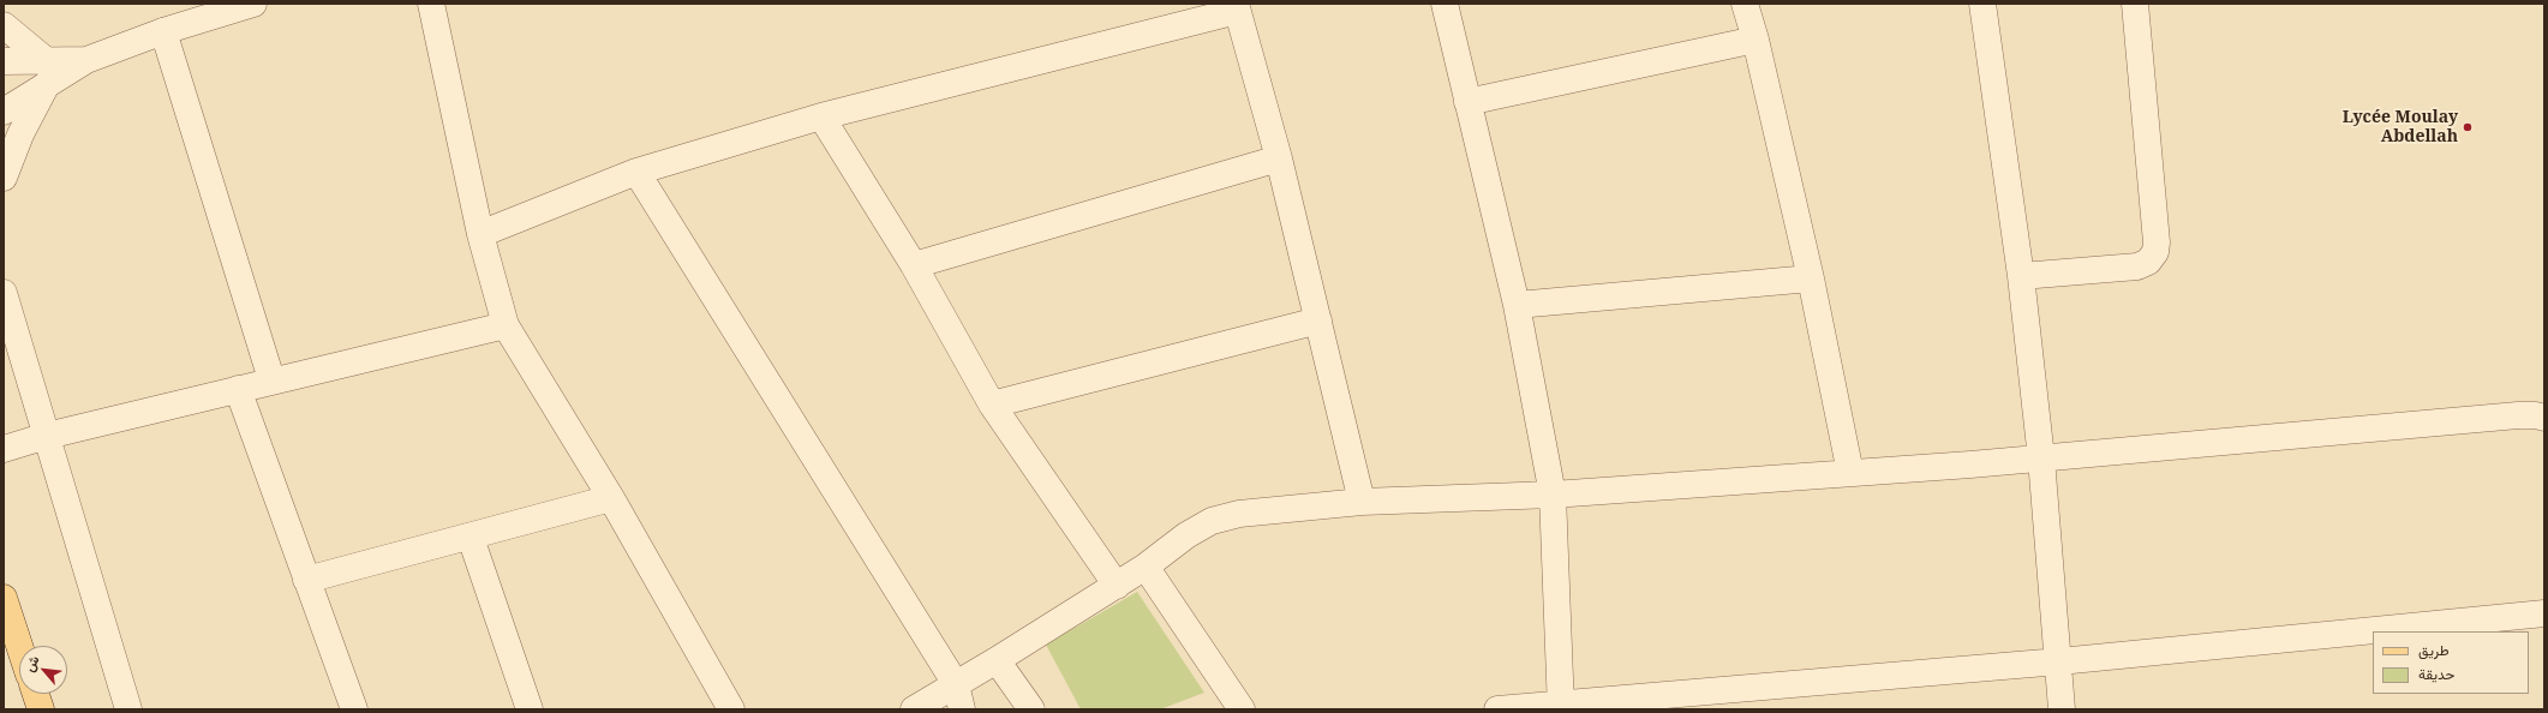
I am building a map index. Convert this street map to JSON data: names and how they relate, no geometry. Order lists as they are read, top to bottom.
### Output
{
  "places": ["Lycée Moulay Abdellah"],
  "legend": ["طريق", "حديقة"],
  "north": "top left"
}
